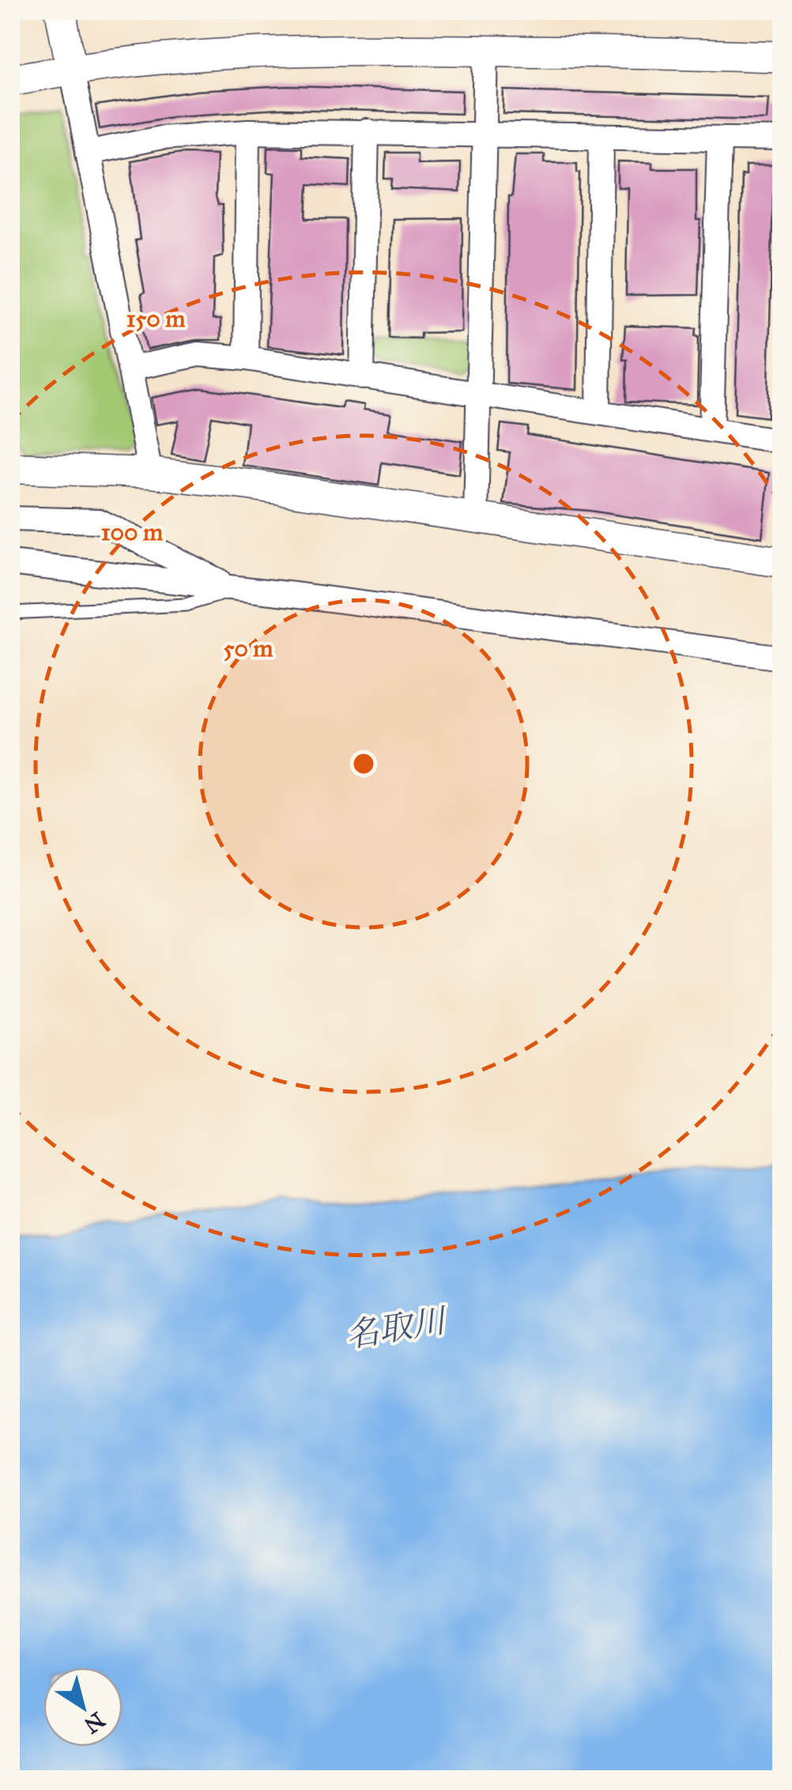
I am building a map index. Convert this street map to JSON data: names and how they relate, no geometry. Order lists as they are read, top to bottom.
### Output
{
  "water": ["名取川"],
  "north": "bottom right",
  "rings": ["150 m", "100 m", "50 m"]
}
